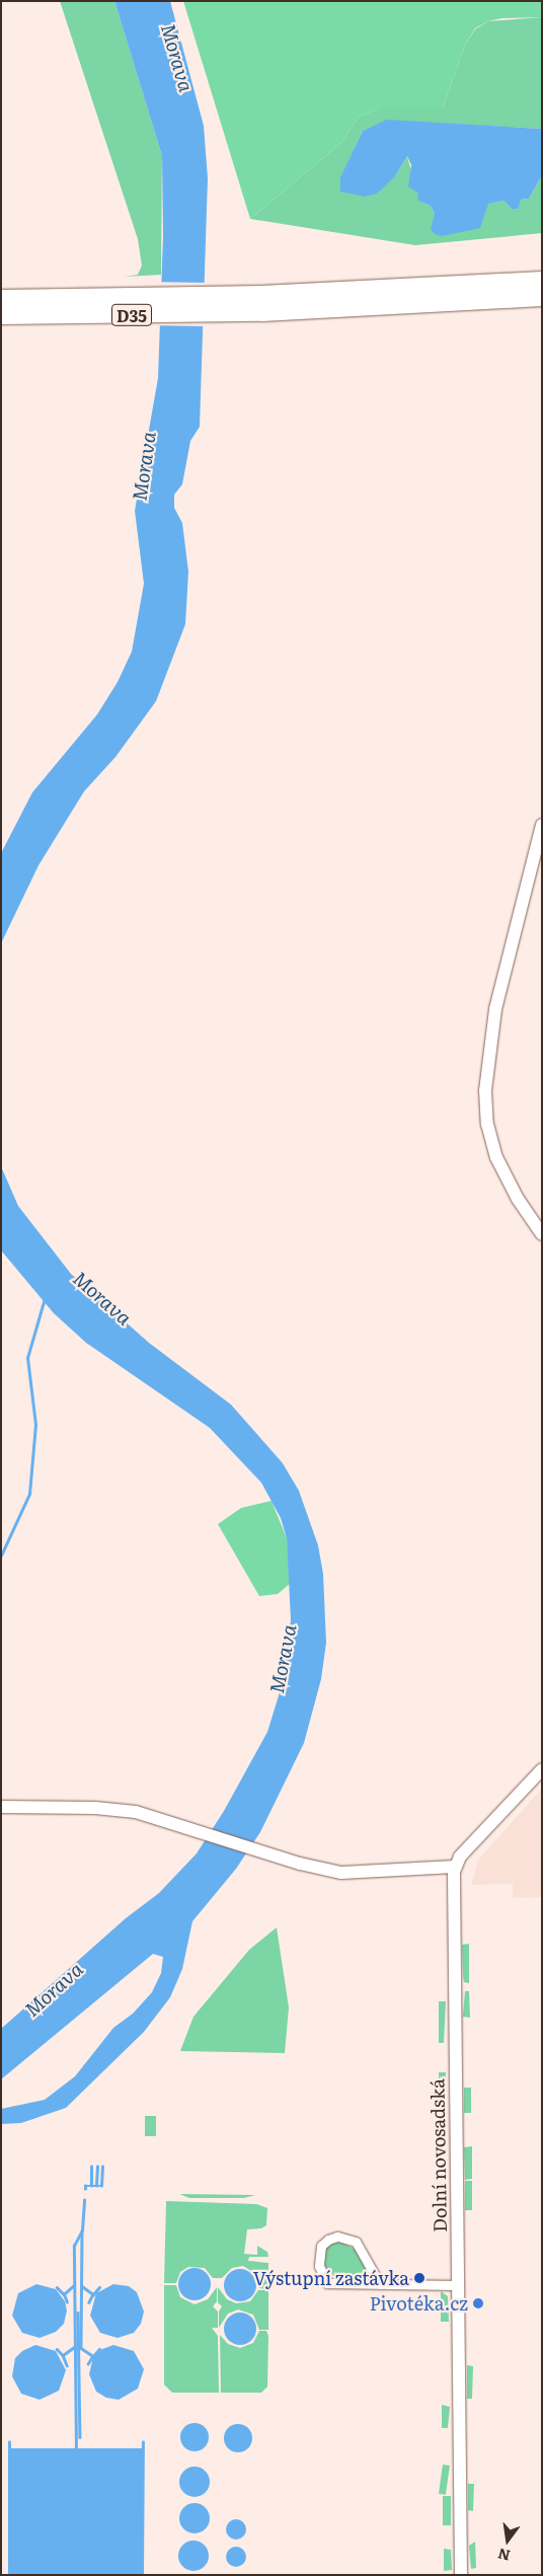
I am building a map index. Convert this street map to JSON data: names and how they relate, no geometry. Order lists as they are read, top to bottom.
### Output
{
  "streets": {
    "highway": ["D35"],
    "main road": ["Dolní novosadská"]
  },
  "water": ["Morava"],
  "places": ["Výstupní zastávka", "Pivotéka.cz"],
  "north": "bottom"
}
